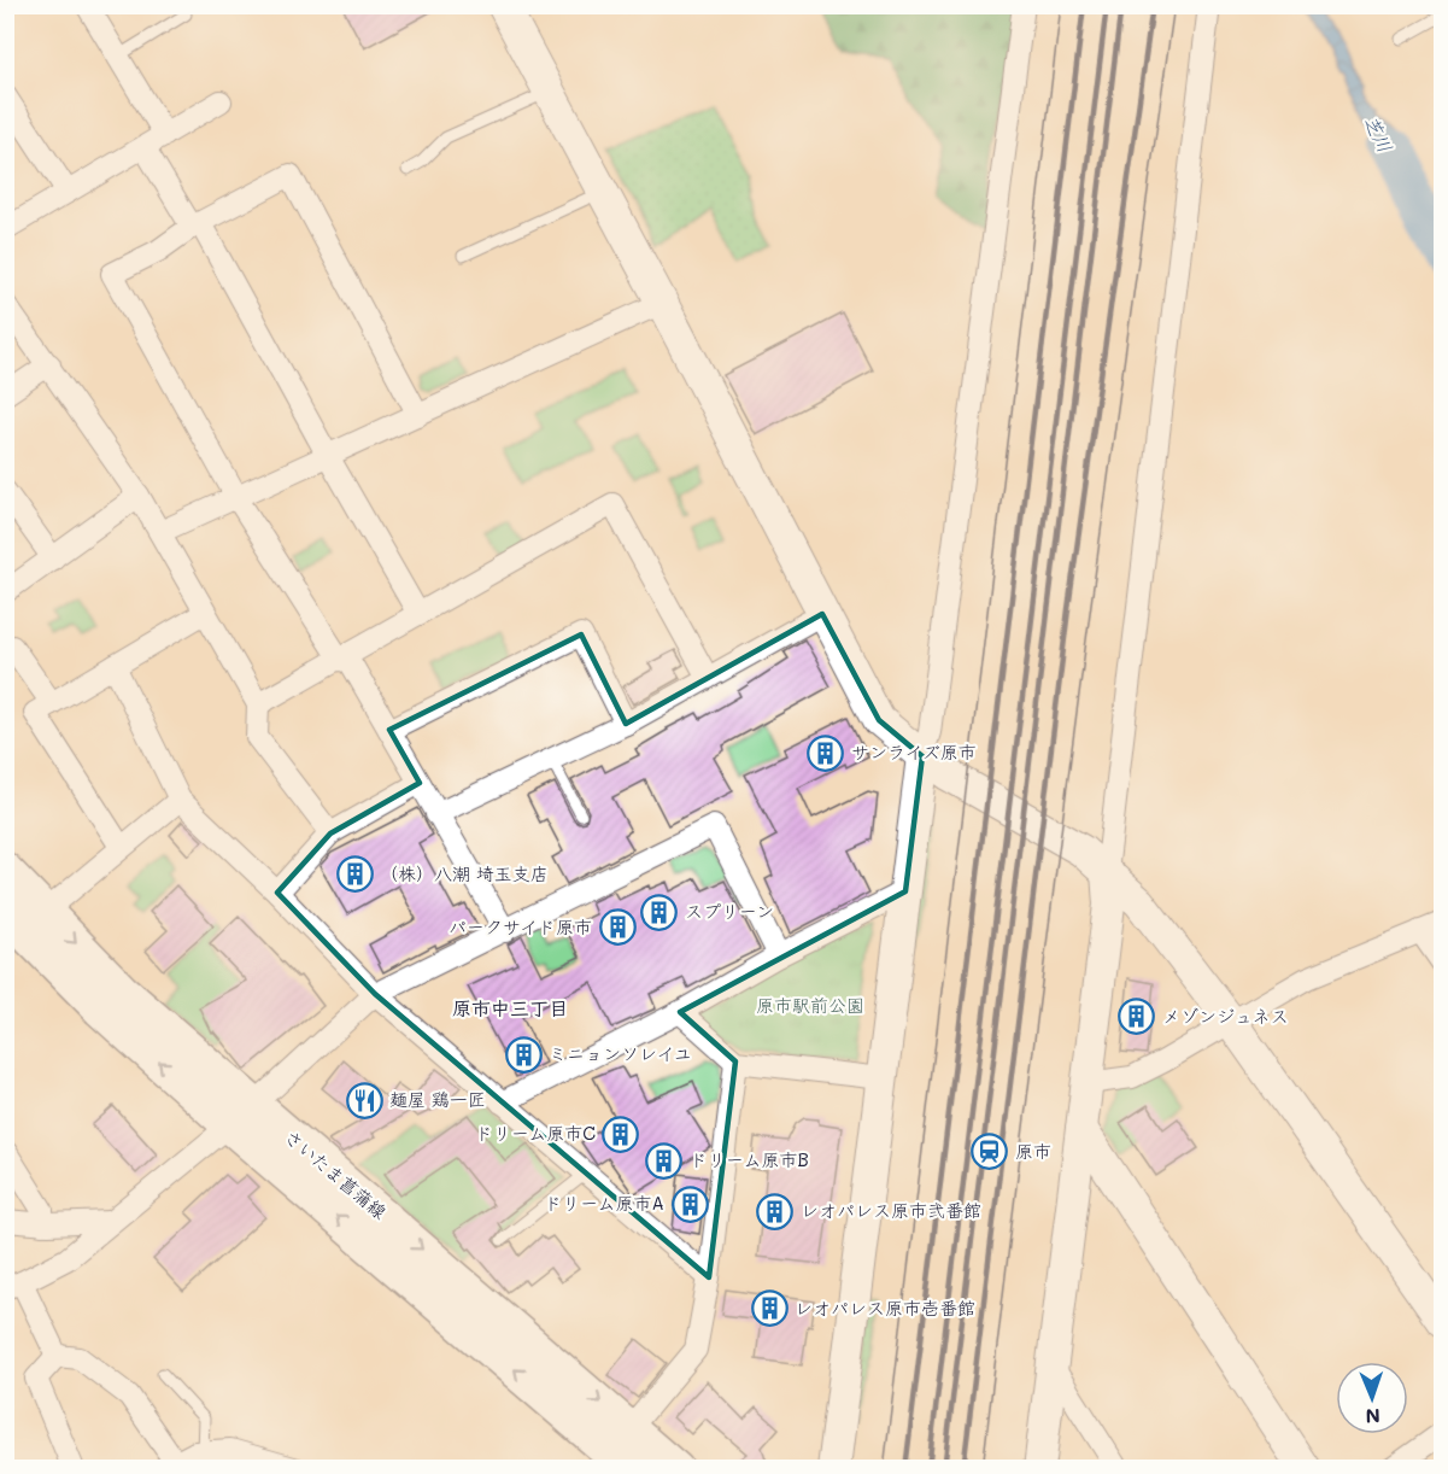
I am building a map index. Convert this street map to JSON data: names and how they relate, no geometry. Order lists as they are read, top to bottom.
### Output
{
  "streets": {
    "main road": ["さいたま菖蒲線"]
  },
  "districts": ["原市中三丁目"],
  "water": ["芝川"],
  "parks": ["原市駅前公園"],
  "places": {
    "building": [
      "サンライズ原市",
      "（株）八潮 埼玉支店",
      "スプリーン",
      "パークサイド原市",
      "メゾンジュネス",
      "ミニョンソレイユ",
      "ドリーム原市C",
      "ドリーム原市B",
      "ドリーム原市A",
      "レオパレス原市弐番館",
      "レオパレス原市壱番館"
    ],
    "restaurant": ["麺屋 鶏一匠"],
    "station": ["原市"]
  },
  "north": "bottom"
}
